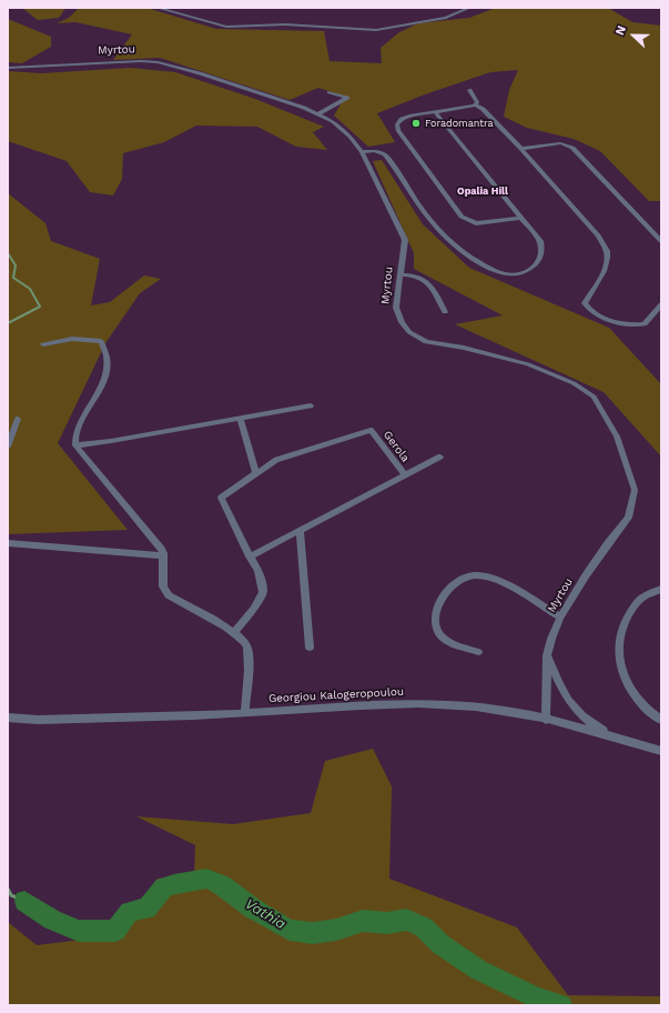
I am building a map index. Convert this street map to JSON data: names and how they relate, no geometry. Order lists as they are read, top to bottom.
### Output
{
  "streets": {
    "street": ["Myrtou", "Gerola", "Georgiou Kalogeropoulou"]
  },
  "crossings": [
    ["Myrtou", "Georgiou Kalogeropoulou"]
  ],
  "districts": ["Opalia Hill"],
  "water": ["Vathia"],
  "places": ["Foradomantra"],
  "north": "left"
}
